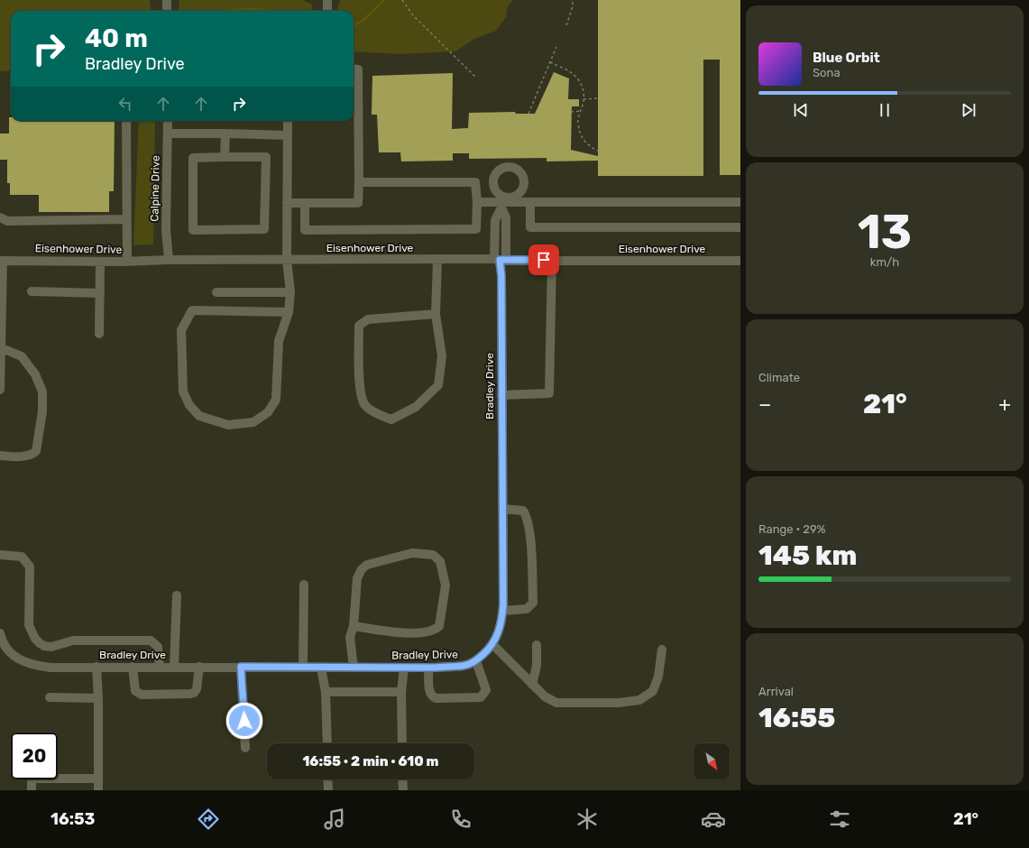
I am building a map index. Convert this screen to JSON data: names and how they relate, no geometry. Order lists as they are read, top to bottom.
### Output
{
  "streets": {
    "street": ["Calpine Drive", "Eisenhower Drive", "Bradley Drive"]
  },
  "crossings": [
    ["Calpine Drive", "Eisenhower Drive"],
    ["Eisenhower Drive", "Bradley Drive"]
  ],
  "north": "bottom right",
  "page": {
    "turn": ["40 m", "Bradley Drive"],
    "song": ["Blue Orbit", "Sona"],
    "tile": [
      ["13", "km/h"],
      "Climate",
      ["Range · 29%", "145 km"],
      ["Arrival", "16:55"]
    ],
    "heat": ["−", "21°", "+"],
    "limit": "20",
    "trip": "16:55 · 2 min · 610 m",
    "tabs": ["16:53", "21°"]
  }
}
